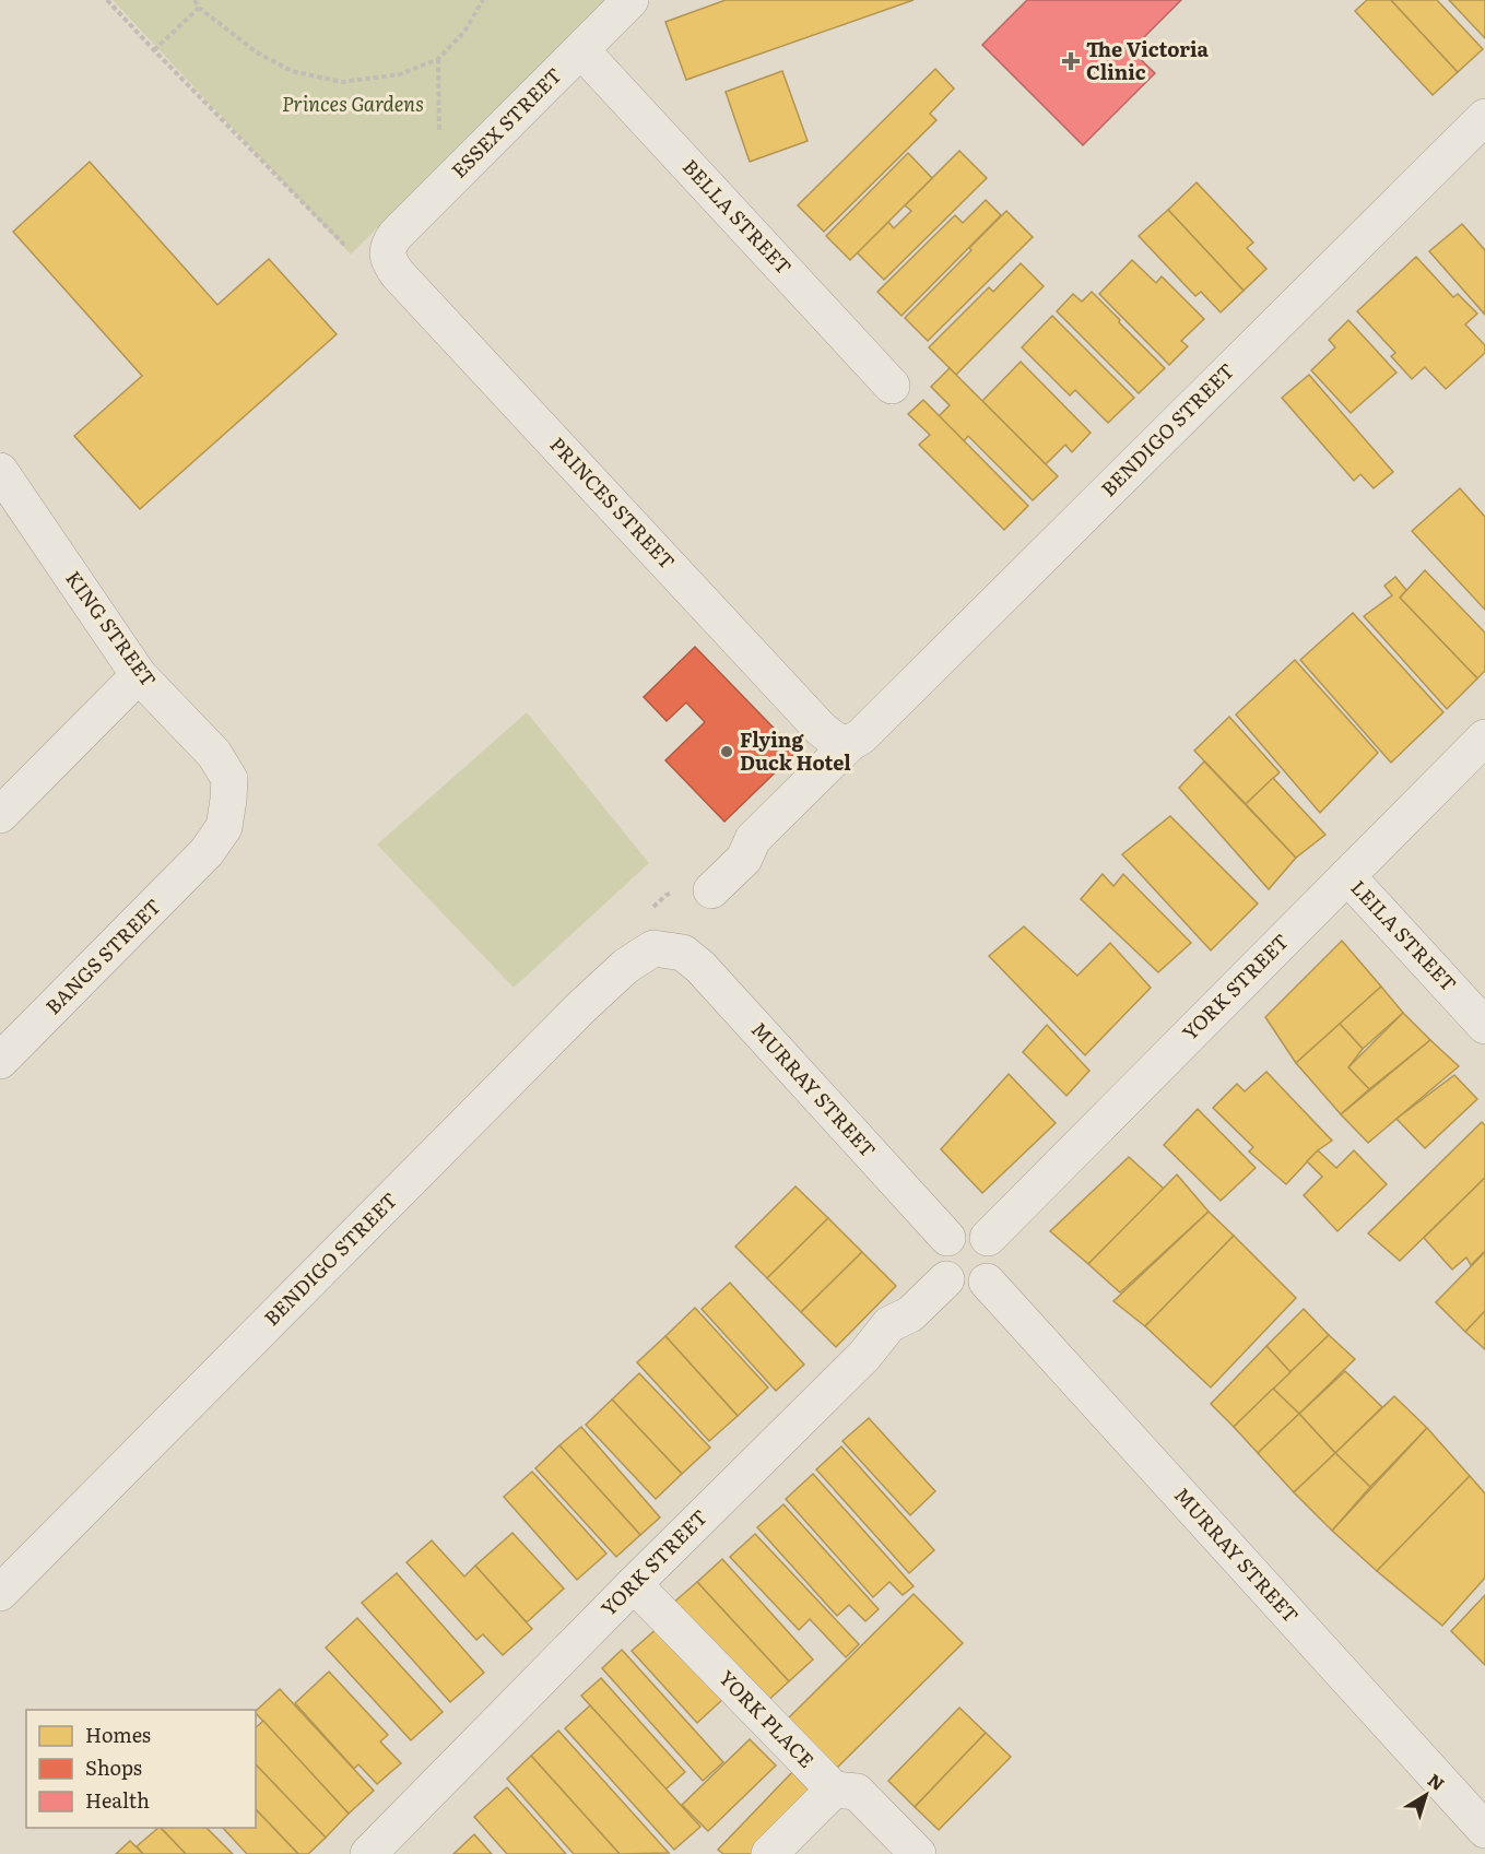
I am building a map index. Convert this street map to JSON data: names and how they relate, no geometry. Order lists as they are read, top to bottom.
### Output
{
  "streets": {
    "street": [
      "ESSEX STREET",
      "BELLA STREET",
      "BENDIGO STREET",
      "PRINCES STREET",
      "KING STREET",
      "LEILA STREET",
      "BANGS STREET",
      "YORK STREET",
      "MURRAY STREET",
      "YORK PLACE"
    ]
  },
  "crossings": [
    ["ESSEX STREET", "BELLA STREET"],
    ["ESSEX STREET", "PRINCES STREET"],
    ["BENDIGO STREET", "PRINCES STREET"],
    ["BENDIGO STREET", "MURRAY STREET"],
    ["KING STREET", "BANGS STREET"],
    ["LEILA STREET", "YORK STREET"],
    ["YORK STREET", "MURRAY STREET"],
    ["YORK STREET", "YORK PLACE"]
  ],
  "parks": ["Princes Gardens"],
  "places": {
    "health": ["The Victoria Clinic"],
    "other": ["Flying Duck Hotel"]
  },
  "legend": ["Homes", "Shops", "Health"],
  "north": "top right"
}
